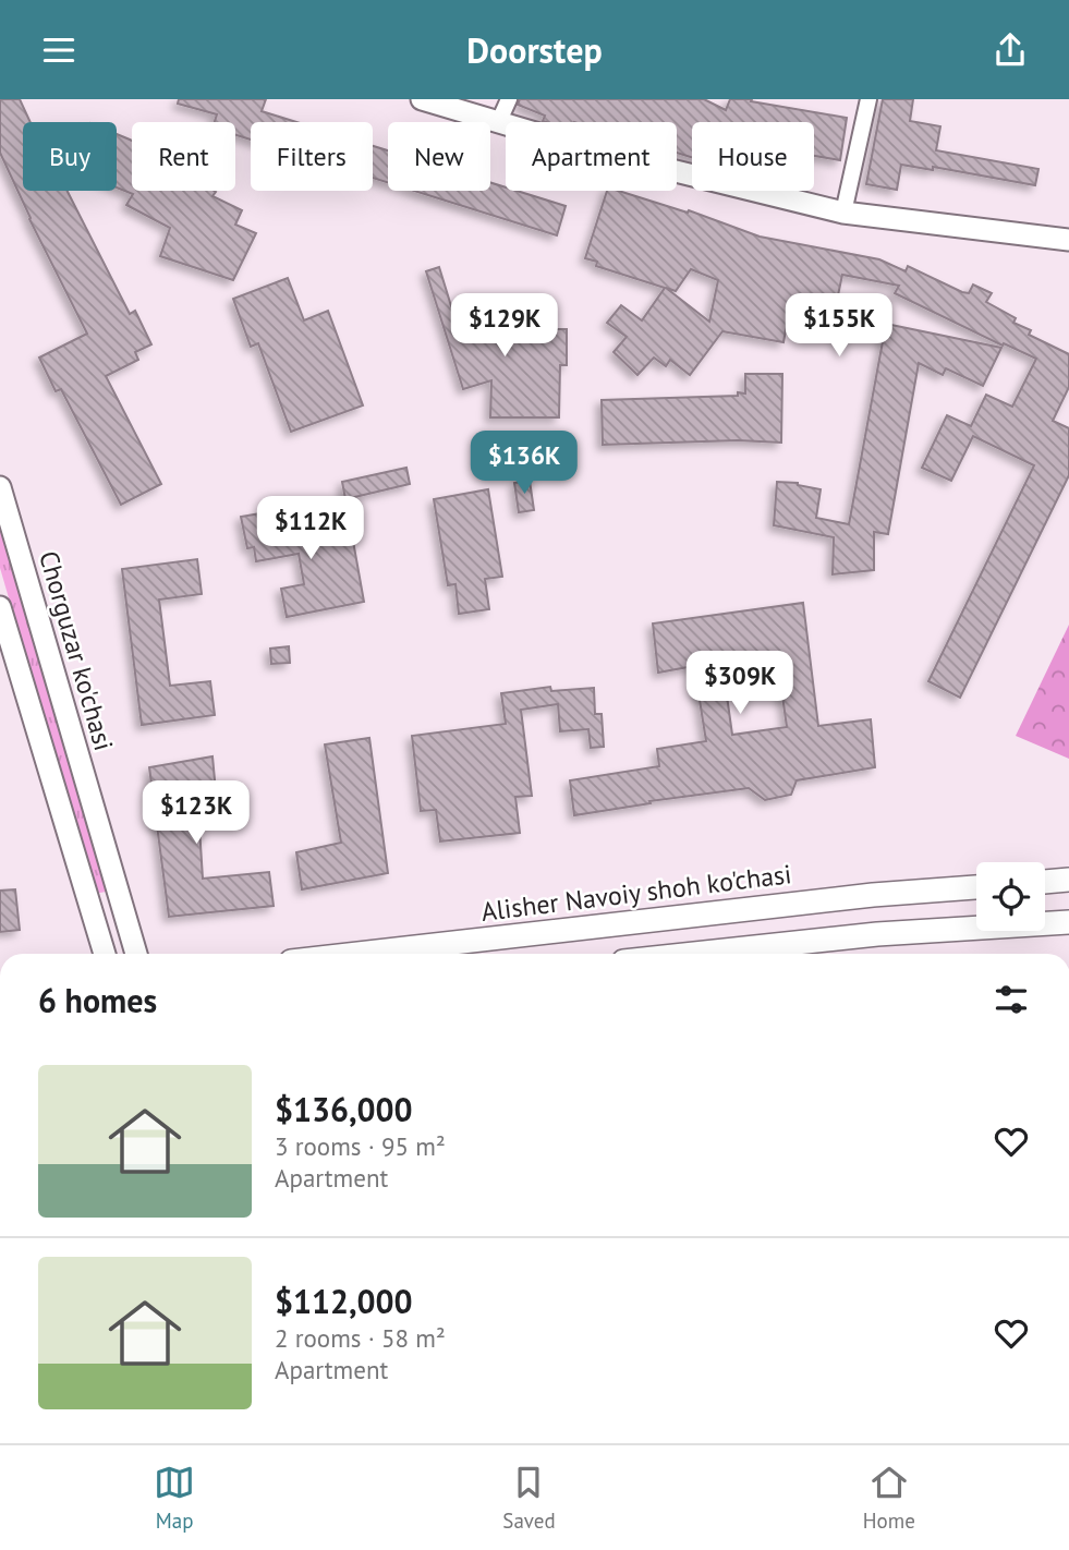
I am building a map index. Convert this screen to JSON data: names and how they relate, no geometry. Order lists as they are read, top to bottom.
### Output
{
  "streets": {
    "main road": ["Chorguzar ko'chasi", "Alisher Navoiy shoh ko'chasi"]
  },
  "page": {
    "header": "Doorstep",
    "chip": [
      "Buy",
      "Rent",
      "Filters",
      "New",
      "Apartment",
      "House"
    ],
    "price": [
      "$129K",
      "$155K",
      "$136K",
      "$112K",
      "$309K",
      "$123K"
    ],
    "heading": "6 homes",
    "list": [
      {
        "name": "$136,000",
        "note": "3 rooms · 95 m² · Apartment"
      },
      {
        "name": "$112,000",
        "note": "2 rooms · 58 m² · Apartment"
      }
    ],
    "tabs": ["Map", "Saved", "Home"]
  }
}
